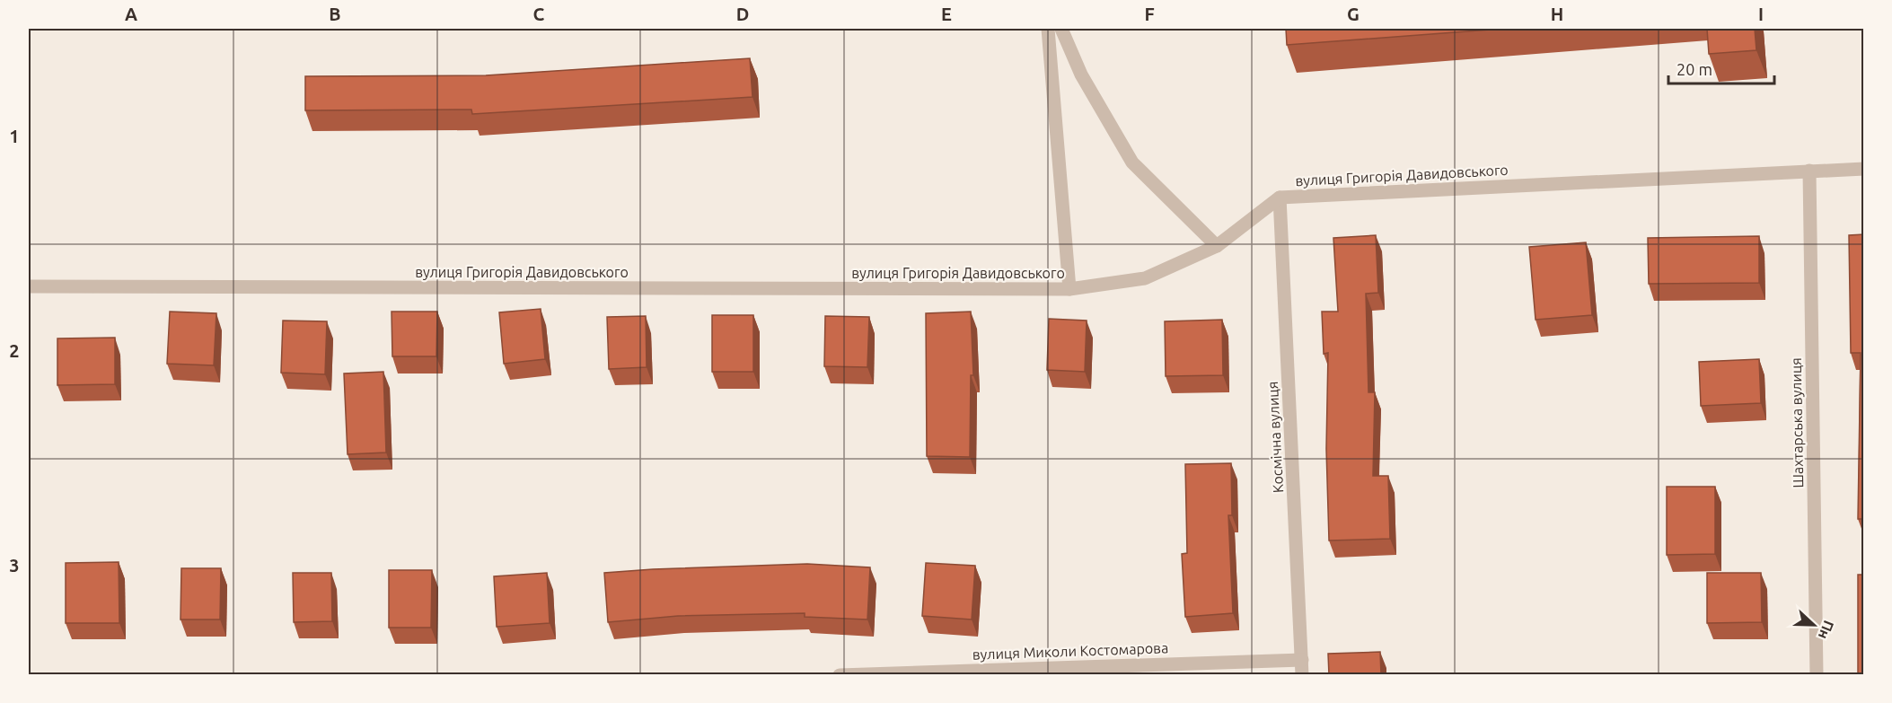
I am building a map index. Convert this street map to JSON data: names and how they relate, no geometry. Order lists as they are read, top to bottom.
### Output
{
  "streets": {
    "street": [
      "вулиця Григорія Давидовського",
      "Шахтарська вулиця",
      "Космічна вулиця",
      "вулиця Миколи Костомарова"
    ]
  },
  "crossings": [
    ["вулиця Григорія Давидовського", "Шахтарська вулиця"],
    ["вулиця Григорія Давидовського", "Космічна вулиця"],
    ["Космічна вулиця", "вулиця Миколи Костомарова"]
  ],
  "scale_bar": "20 m",
  "north": "right",
  "grid": {
    "columns": [
      "A",
      "B",
      "C",
      "D",
      "E",
      "F",
      "G",
      "H",
      "I"
    ],
    "rows": ["1", "2", "3"]
  }
}
